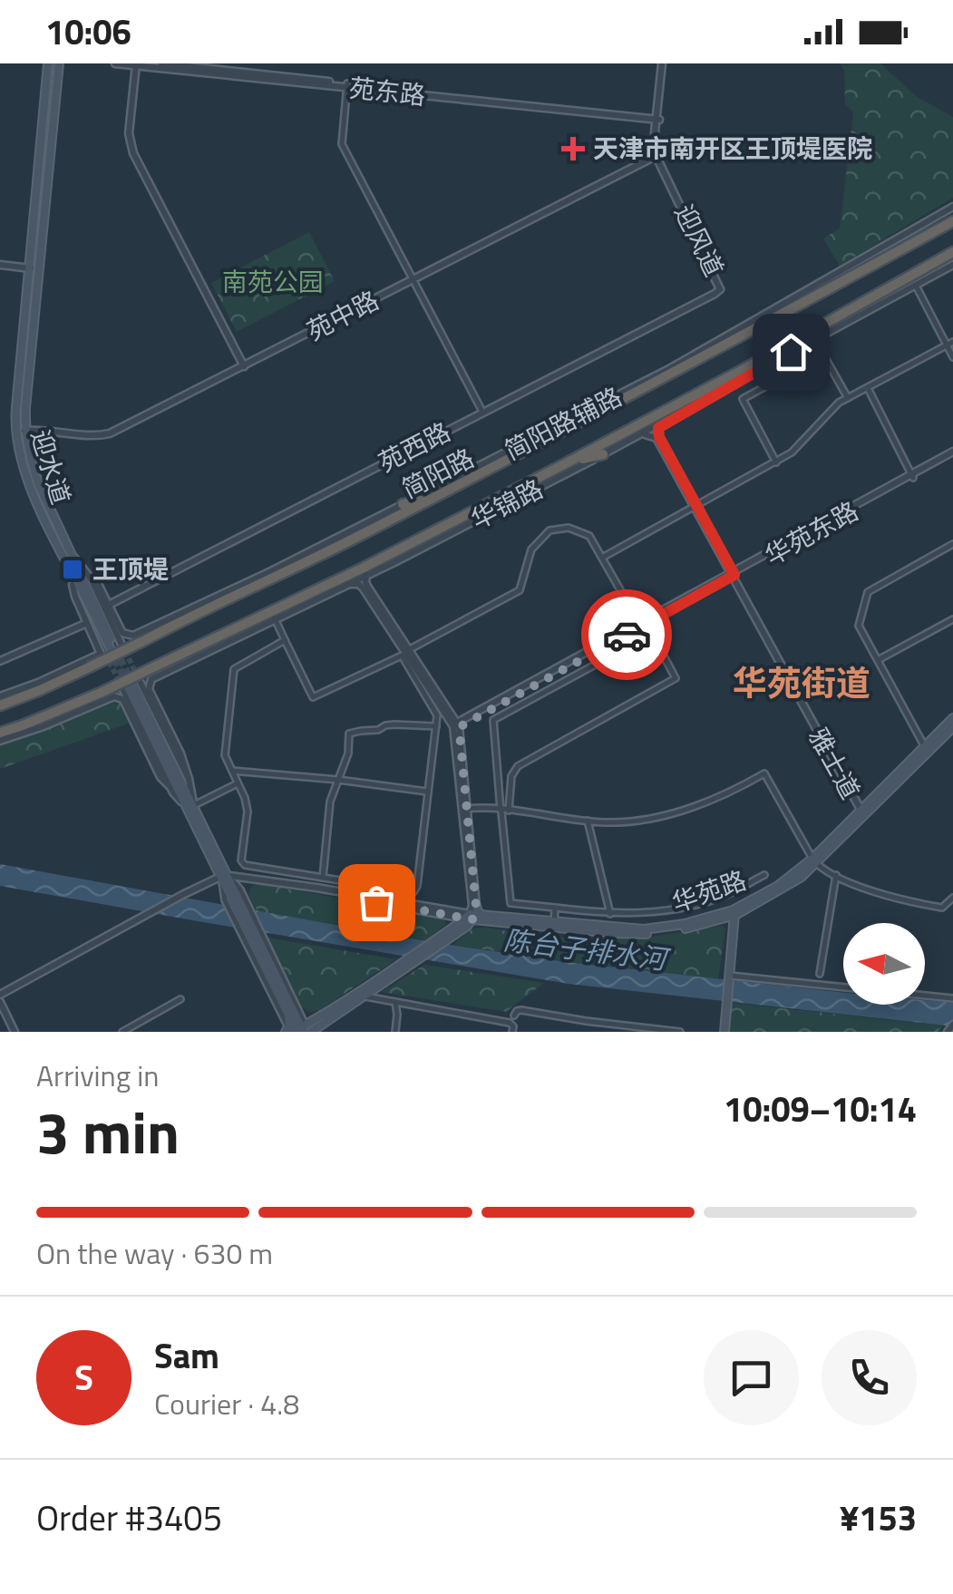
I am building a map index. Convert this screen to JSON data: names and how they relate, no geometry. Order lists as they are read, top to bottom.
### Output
{
  "streets": {
    "highway": ["简阳路"],
    "main road": ["迎水道", "华苑路"],
    "street": [
      "苑东路",
      "迎风道",
      "苑中路",
      "简阳路辅路",
      "苑西路",
      "华锦路",
      "华苑东路",
      "雅士道"
    ]
  },
  "crossings": [
    ["苑东路", "迎风道"],
    ["迎风道", "苑中路"],
    ["迎风道", "苑西路"],
    ["苑中路", "迎水道"],
    ["简阳路辅路", "苑西路"],
    ["华锦路", "雅士道"],
    ["华苑东路", "雅士道"],
    ["雅士道", "华苑路"]
  ],
  "districts": ["华苑街道"],
  "water": ["陈台子排水河"],
  "parks": ["南苑公园"],
  "places": {
    "health": ["天津市南开区王顶堤医院"],
    "transit": ["王顶堤"]
  },
  "north": "left",
  "page": {
    "status": "10:06",
    "heading": ["3 min", "Arriving in", "10:09–10:14"],
    "panel": [
      "Sam",
      "Courier · 4.8",
      "Order #3405",
      "¥153"
    ],
    "bar": "On the way · 630 m",
    "round": "S"
  }
}
